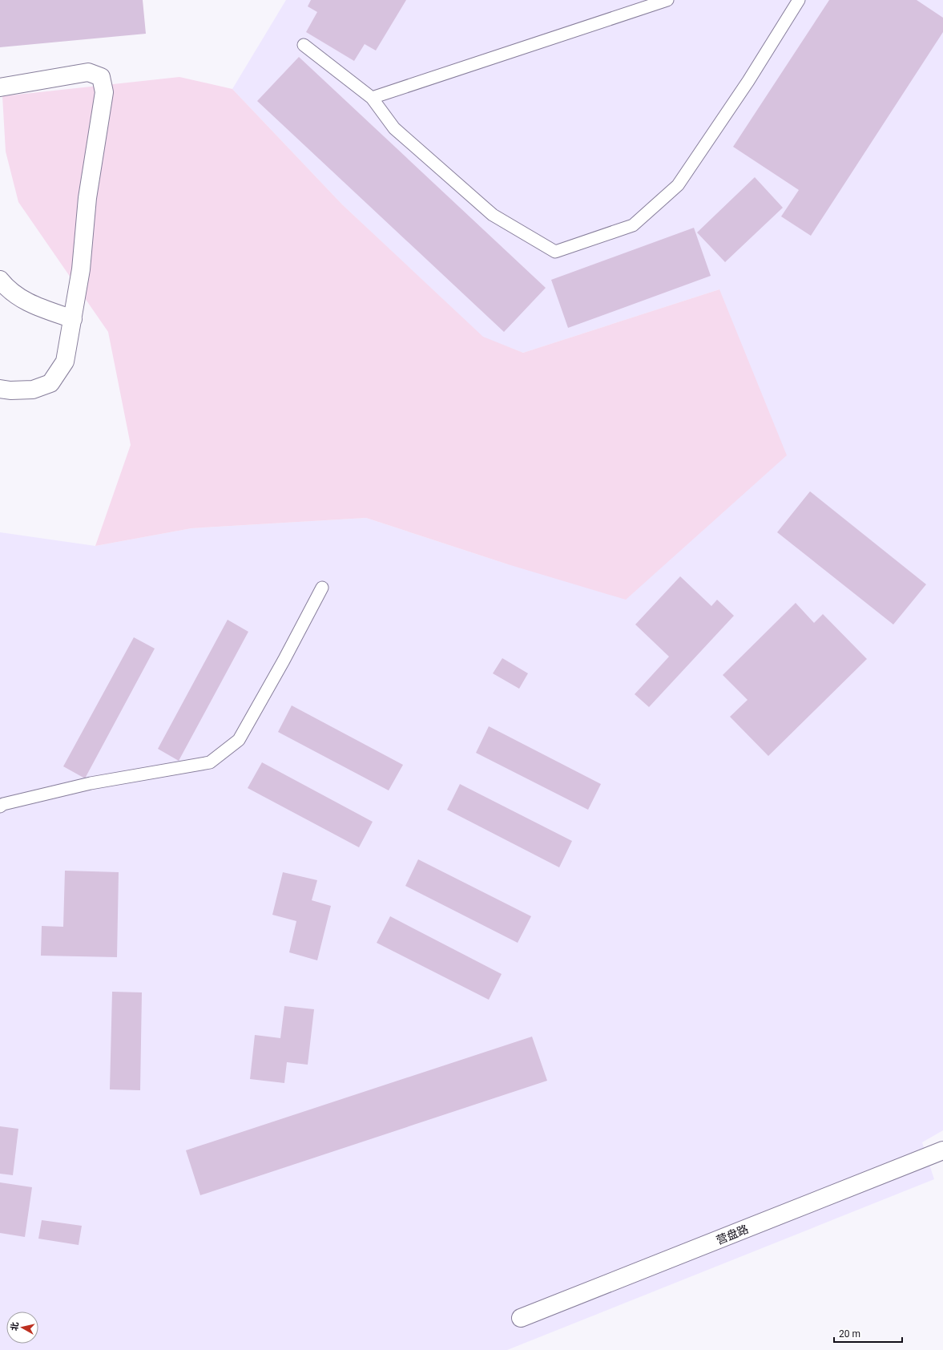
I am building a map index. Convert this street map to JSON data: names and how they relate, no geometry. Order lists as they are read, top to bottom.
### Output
{
  "streets": {
    "street": ["营盘路"]
  },
  "scale_bar": "20 m",
  "north": "left"
}
